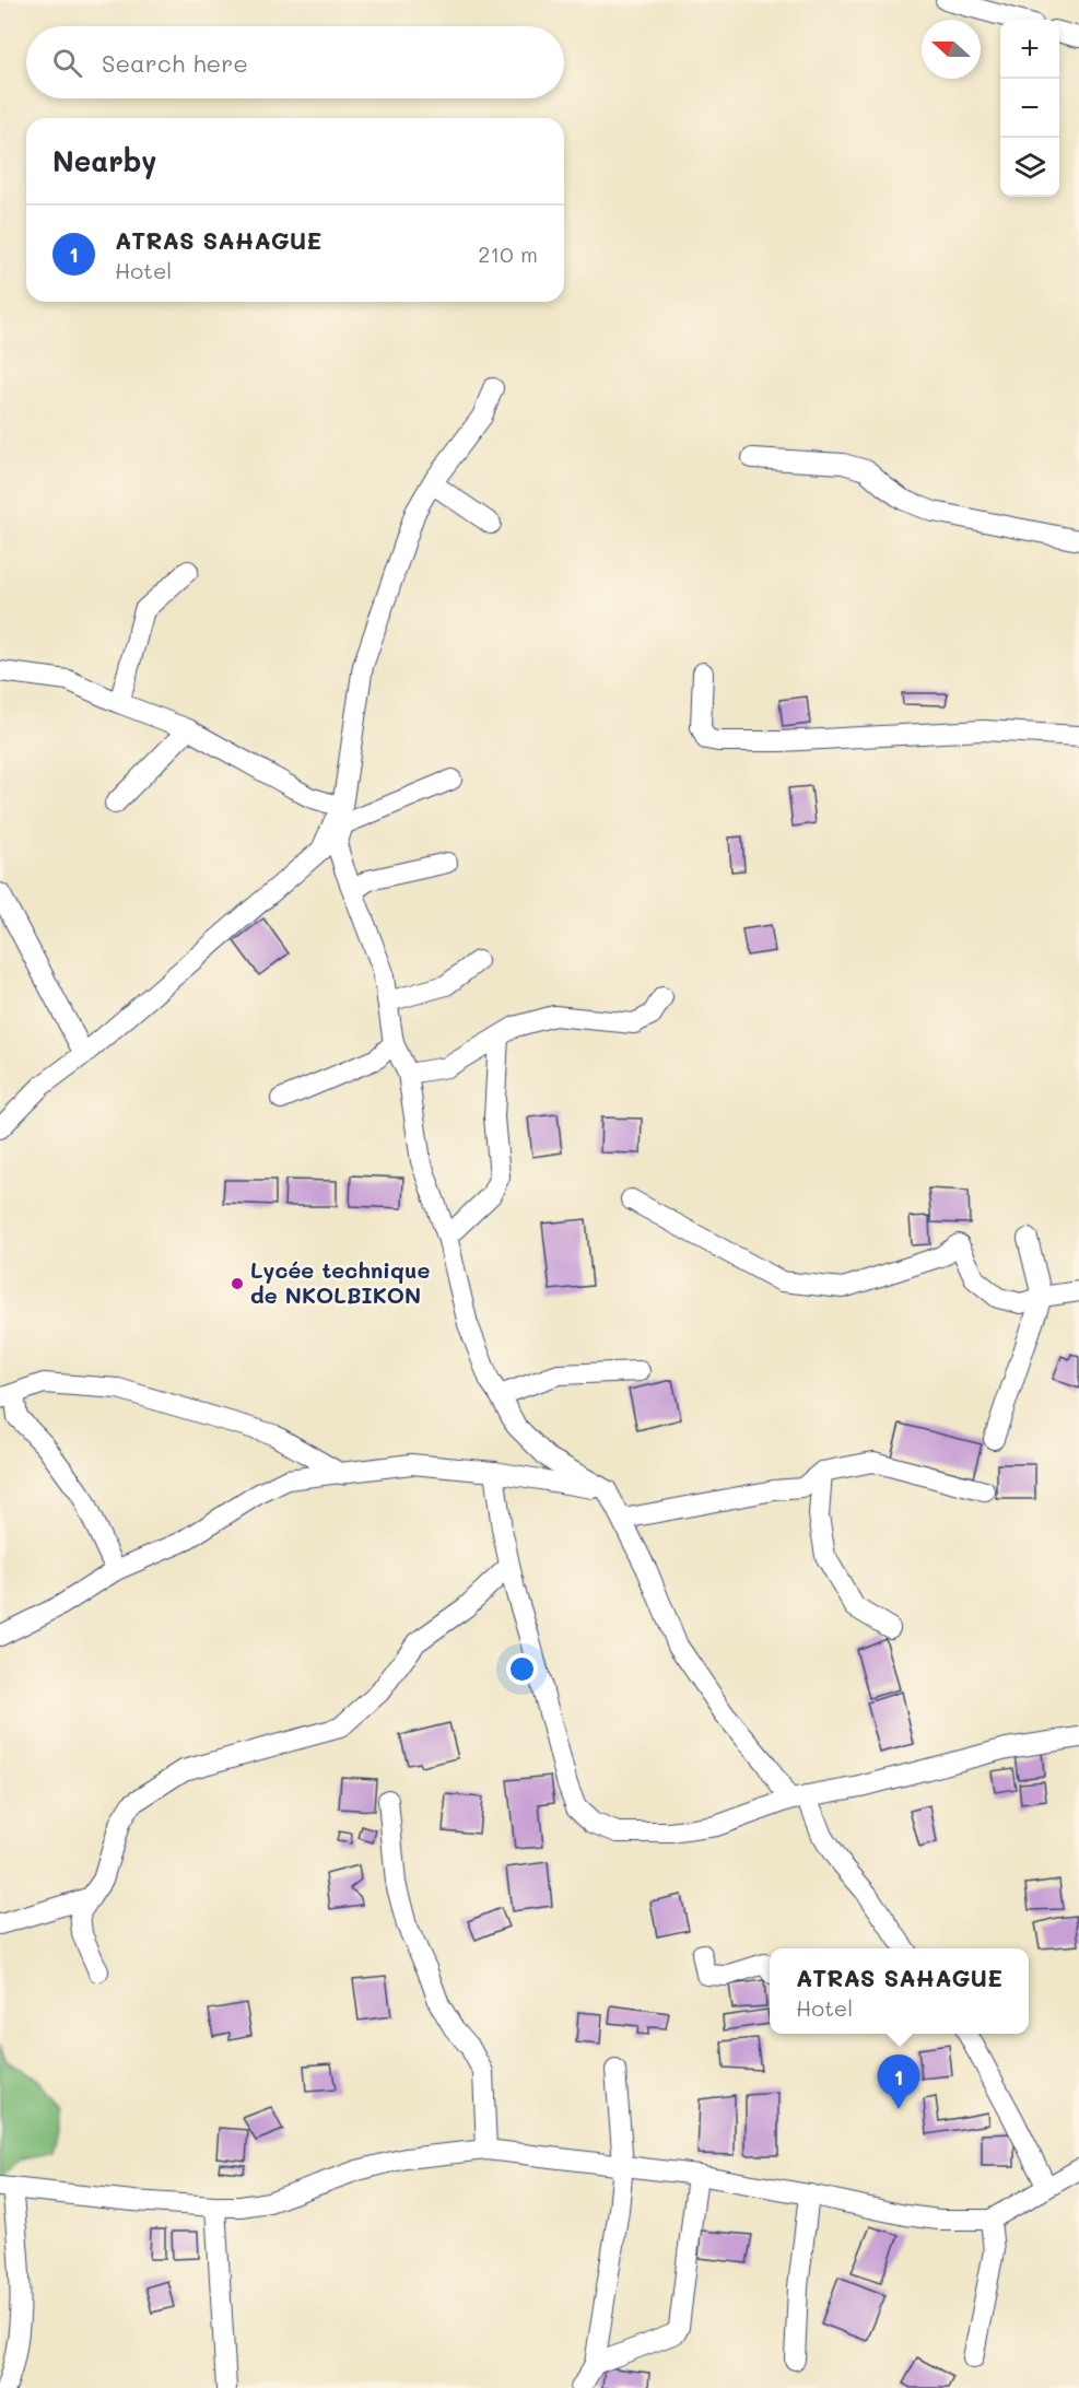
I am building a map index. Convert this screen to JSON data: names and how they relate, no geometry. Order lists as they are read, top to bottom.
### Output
{
  "places": ["Lycée technique de NKOLBIKON"],
  "north": "left",
  "page": {
    "map_buttons": ["+", "−"],
    "search": "Search here",
    "heading": "Nearby",
    "list": [
      {
        "mark": "1",
        "name": "ATRAS SAHAGUE",
        "note": "Hotel",
        "value": "210 m"
      }
    ],
    "popup": ["ATRAS SAHAGUE", "Hotel"],
    "pins": "1"
  }
}
